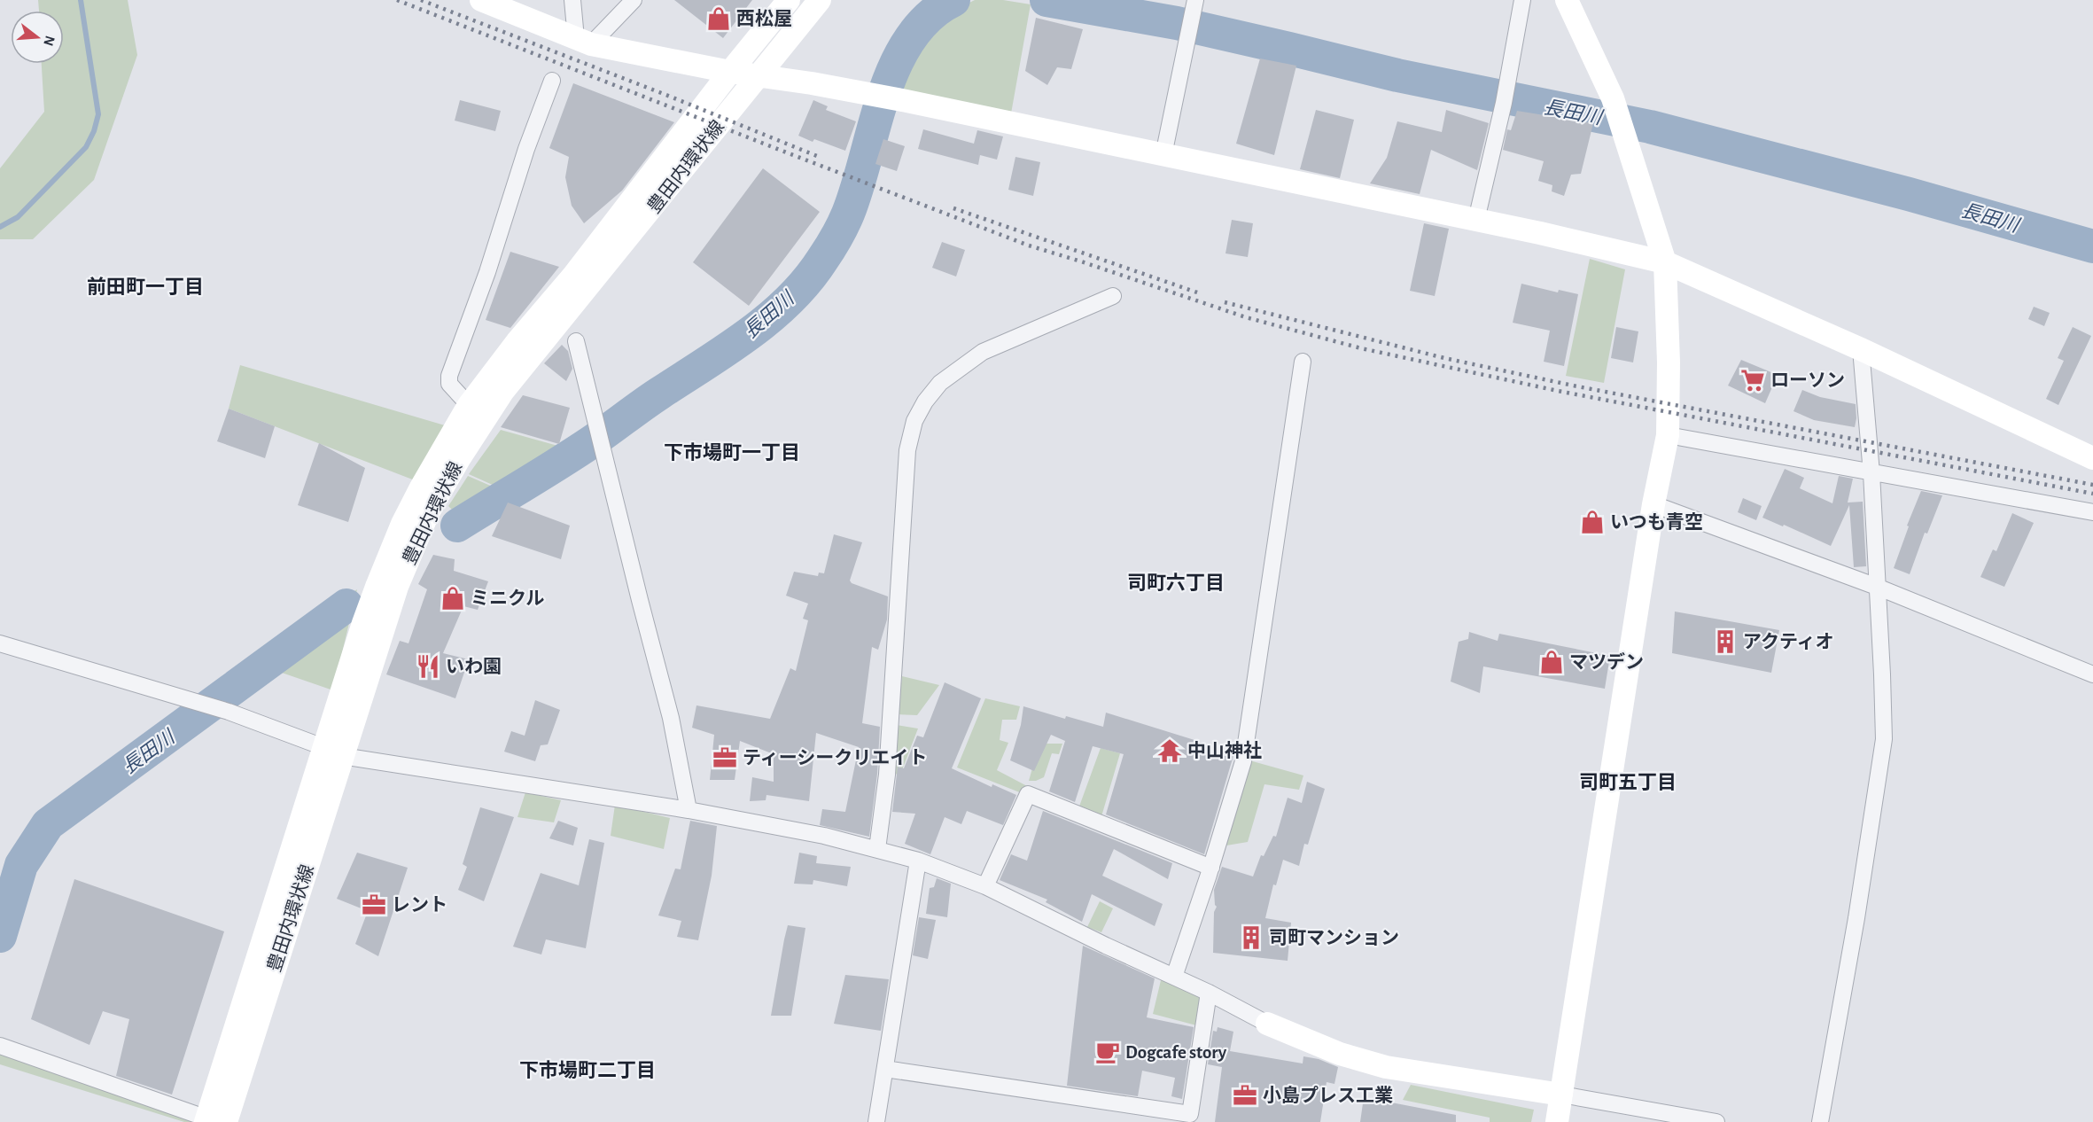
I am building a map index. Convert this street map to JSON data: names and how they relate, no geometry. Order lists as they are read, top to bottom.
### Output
{
  "streets": {
    "street": ["豊田内環状線"]
  },
  "districts": [
    "前田町一丁目",
    "下市場町一丁目",
    "司町六丁目",
    "司町五丁目",
    "下市場町二丁目"
  ],
  "water": ["長田川"],
  "places": {
    "shop": [
      "西松屋",
      "いつも青空",
      "ミニクル",
      "マツデン"
    ],
    "supermarket": ["ローソン"],
    "building": ["アクティオ", "司町マンション"],
    "restaurant": ["いわ園"],
    "temple": ["中山神社"],
    "office": ["ティーシークリエイト", "レント", "小島プレス工業"],
    "cafe": ["Dogcafe story"]
  },
  "north": "right"
}
